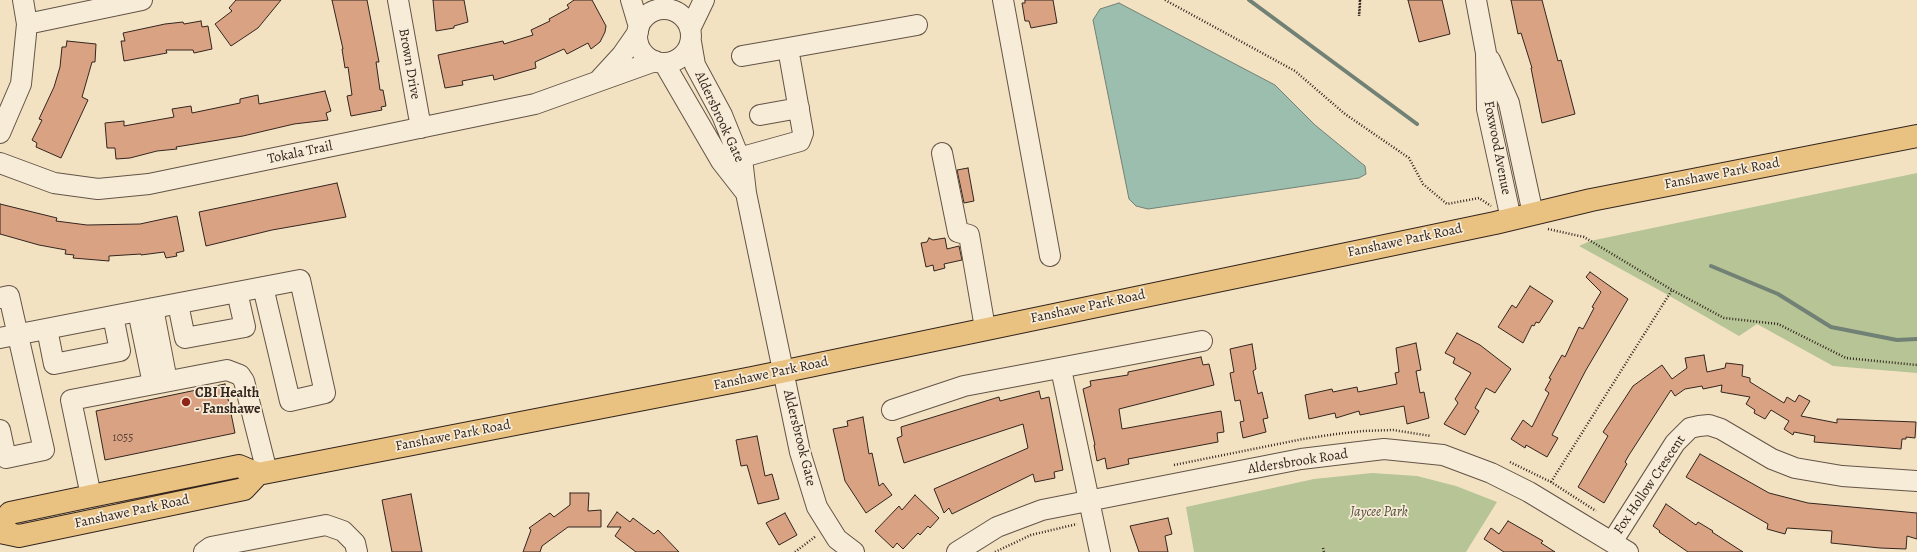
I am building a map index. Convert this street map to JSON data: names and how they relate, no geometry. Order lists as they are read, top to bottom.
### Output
{
  "streets": {
    "main road": ["Fanshawe Park Road"],
    "street": [
      "Brown Drive",
      "Aldersbrook Gate",
      "Foxwood Avenue",
      "Tokala Trail",
      "Aldersbrook Road",
      "Fox Hollow Crescent"
    ]
  },
  "crossings": [
    ["Brown Drive", "Tokala Trail"],
    ["Aldersbrook Gate", "Tokala Trail"],
    ["Aldersbrook Gate", "Fanshawe Park Road"],
    ["Foxwood Avenue", "Fanshawe Park Road"],
    ["Aldersbrook Road", "Fox Hollow Crescent"]
  ],
  "parks": ["Jaycee Park"],
  "places": ["CBI Health - Fanshawe"],
  "house_numbers": ["1055"]
}
